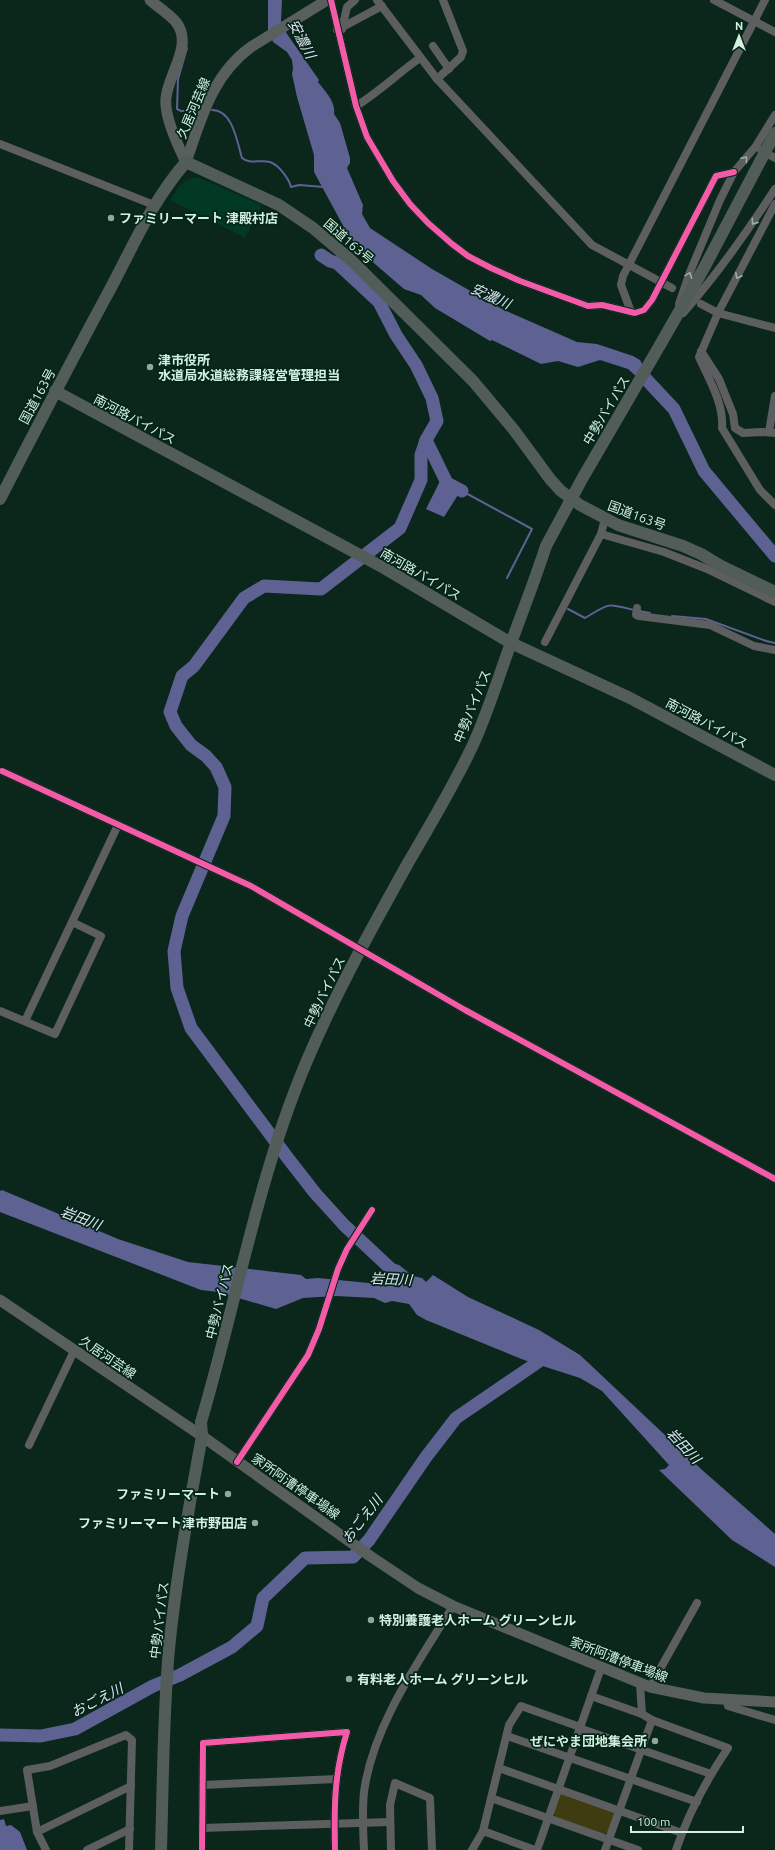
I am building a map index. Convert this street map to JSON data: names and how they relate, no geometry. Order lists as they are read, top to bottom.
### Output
{
  "streets": {
    "highway": ["国道163号", "中勢バイパス", "南河路バイパス"],
    "main road": ["久居河芸線", "家所阿漕停車場線"]
  },
  "crossings": [
    ["久居河芸線", "国道163号"],
    ["久居河芸線", "中勢バイパス"],
    ["久居河芸線", "家所阿漕停車場線"],
    ["国道163号", "南河路バイパス"],
    ["中勢バイパス", "南河路バイパス"],
    ["中勢バイパス", "家所阿漕停車場線"]
  ],
  "water": ["安濃川", "岩田川", "おごえ川"],
  "places": [
    "ファミリーマート 津殿村店",
    "津市役所 水道局水道総務課経営管理担当",
    "ファミリーマート",
    "ファミリーマート津市野田店",
    "特別養護老人ホーム グリーンヒル",
    "有料老人ホーム グリーンヒル",
    "ぜにやま団地集会所"
  ],
  "scale_bar": "100 m",
  "north": "top"
}
